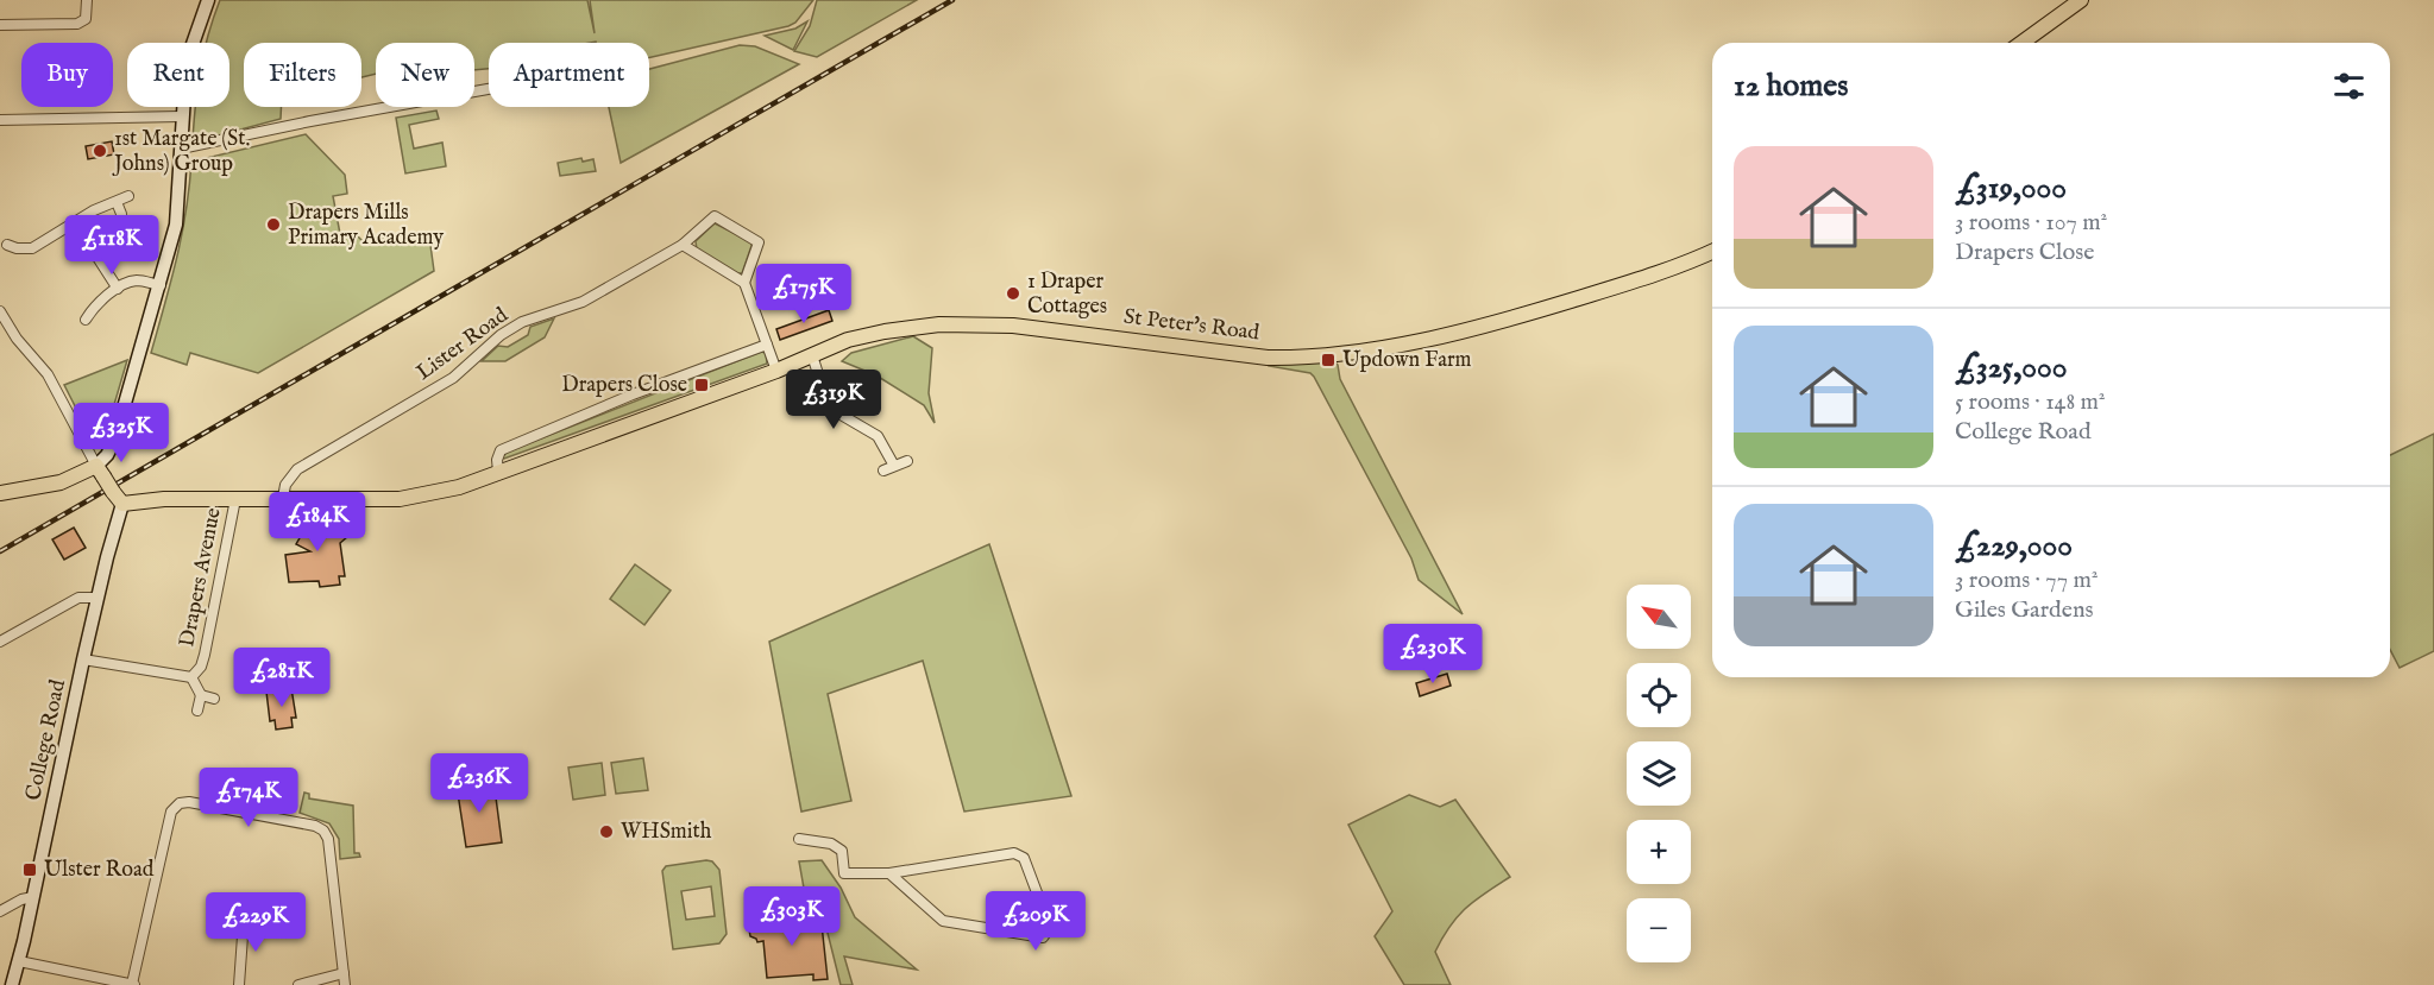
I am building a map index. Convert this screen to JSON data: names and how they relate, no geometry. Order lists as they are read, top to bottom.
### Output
{
  "streets": {
    "main road": ["St Peter's Road", "College Road"],
    "street": ["Lister Road", "Drapers Avenue"]
  },
  "crossings": [
    ["St Peter's Road", "Lister Road"],
    ["St Peter's Road", "Drapers Avenue"],
    ["St Peter's Road", "College Road"],
    ["Drapers Avenue", "College Road"]
  ],
  "places": {
    "other": [
      "1st Margate (St. Johns) Group",
      "Drapers Mills Primary Academy",
      "1 Draper Cottages",
      "WHSmith"
    ],
    "transit": ["Updown Farm", "Drapers Close", "Ulster Road"]
  },
  "north": "top left",
  "page": {
    "chip": [
      "Buy",
      "Rent",
      "Filters",
      "New",
      "Apartment"
    ],
    "heading": "12 homes",
    "list": [
      {
        "name": "£319,000",
        "note": "3 rooms · 107 m² · Drapers Close"
      },
      {
        "name": "£325,000",
        "note": "5 rooms · 148 m² · College Road"
      },
      {
        "name": "£229,000",
        "note": "3 rooms · 77 m² · Giles Gardens"
      }
    ],
    "price": [
      "£118K",
      "£175K",
      "£319K",
      "£325K",
      "£184K",
      "£230K",
      "£281K",
      "£236K",
      "£174K",
      "£303K",
      "£209K",
      "£229K"
    ],
    "map_buttons": ["+", "−"]
  }
}
